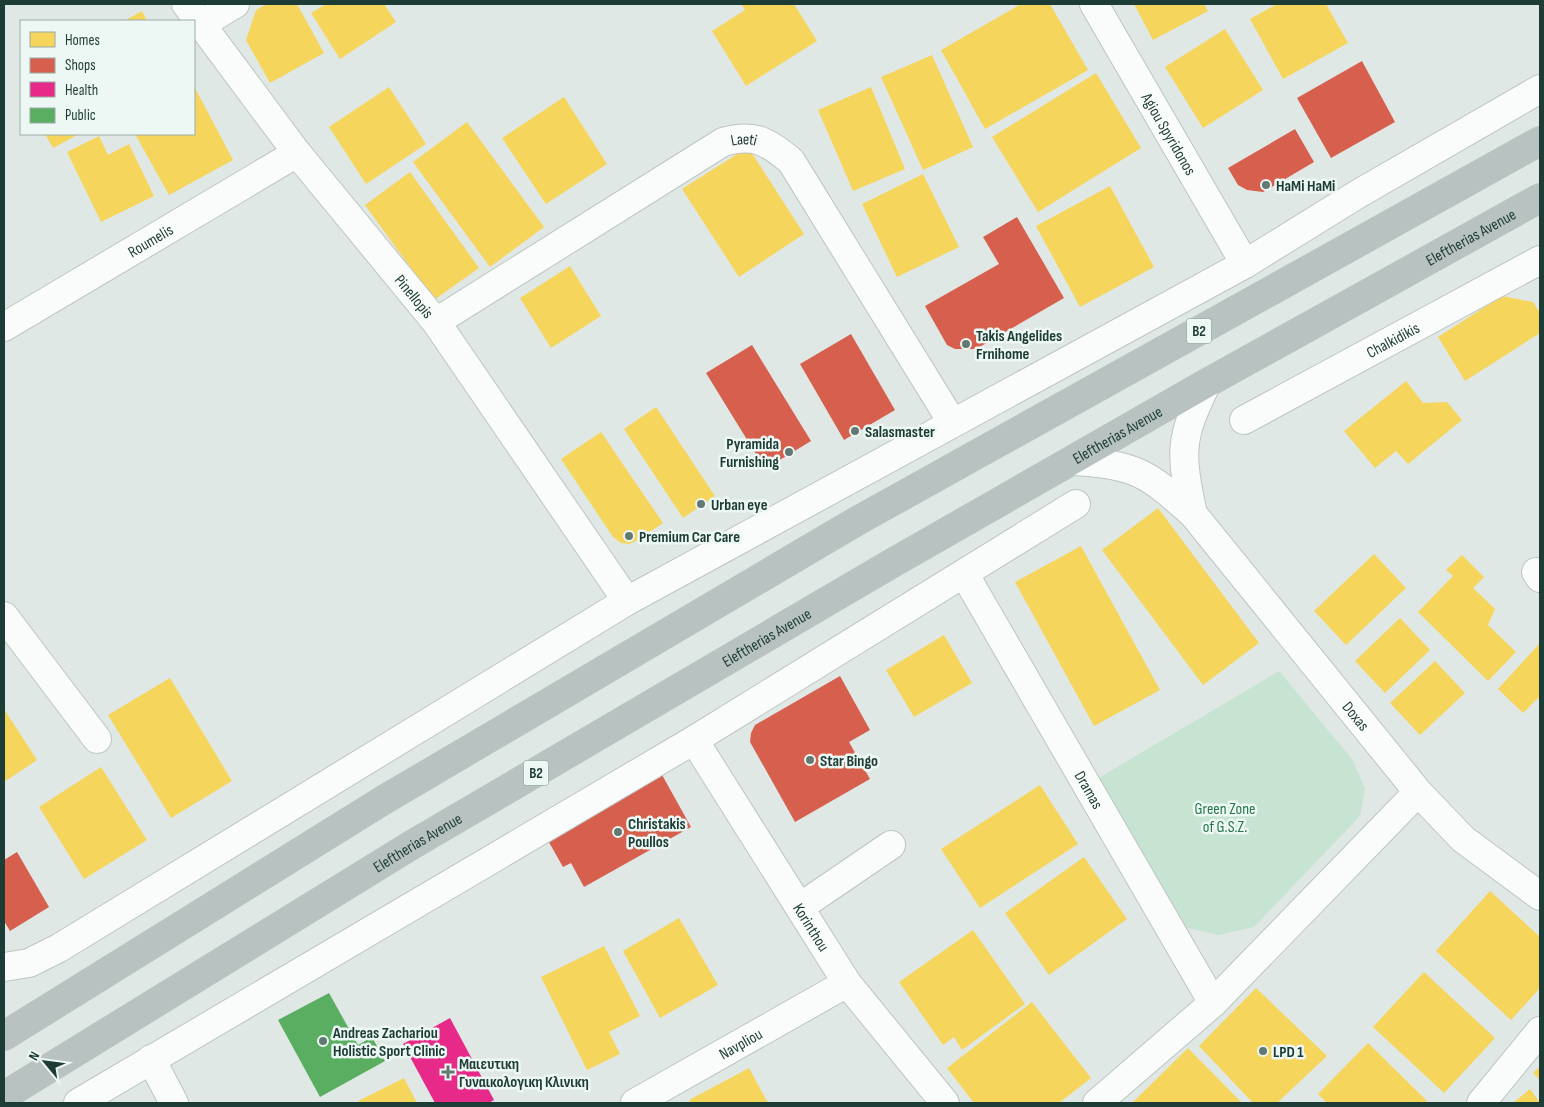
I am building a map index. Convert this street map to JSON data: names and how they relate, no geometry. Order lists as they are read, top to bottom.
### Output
{
  "streets": {
    "highway": ["Eleftherias Avenue", "B2"],
    "street": [
      "Agiou Spyridonos",
      "Laeti",
      "Roumelis",
      "Pinellopis",
      "Chalkidikis",
      "Doxas",
      "Dramas",
      "Korinthou",
      "Navpliou"
    ]
  },
  "crossings": [
    ["Laeti", "Pinellopis"],
    ["Eleftherias Avenue", "Doxas"],
    ["Roumelis", "Pinellopis"],
    ["Korinthou", "Navpliou"]
  ],
  "parks": ["Green Zone of G.S.Z."],
  "places": {
    "other": [
      "HaMi HaMi",
      "Takis Angelides Frnihome",
      "Salasmaster",
      "Pyramida Furnishing",
      "Urban eye",
      "Premium Car Care",
      "Star Bingo",
      "Christakis Poullos",
      "Andreas Zachariou Holistic Sport Clinic",
      "LPD 1"
    ],
    "health": ["Μαιευτικη Γυναικολογικη Κλινικη"]
  },
  "legend": [
    "Homes",
    "Shops",
    "Health",
    "Public"
  ],
  "north": "top left"
}
